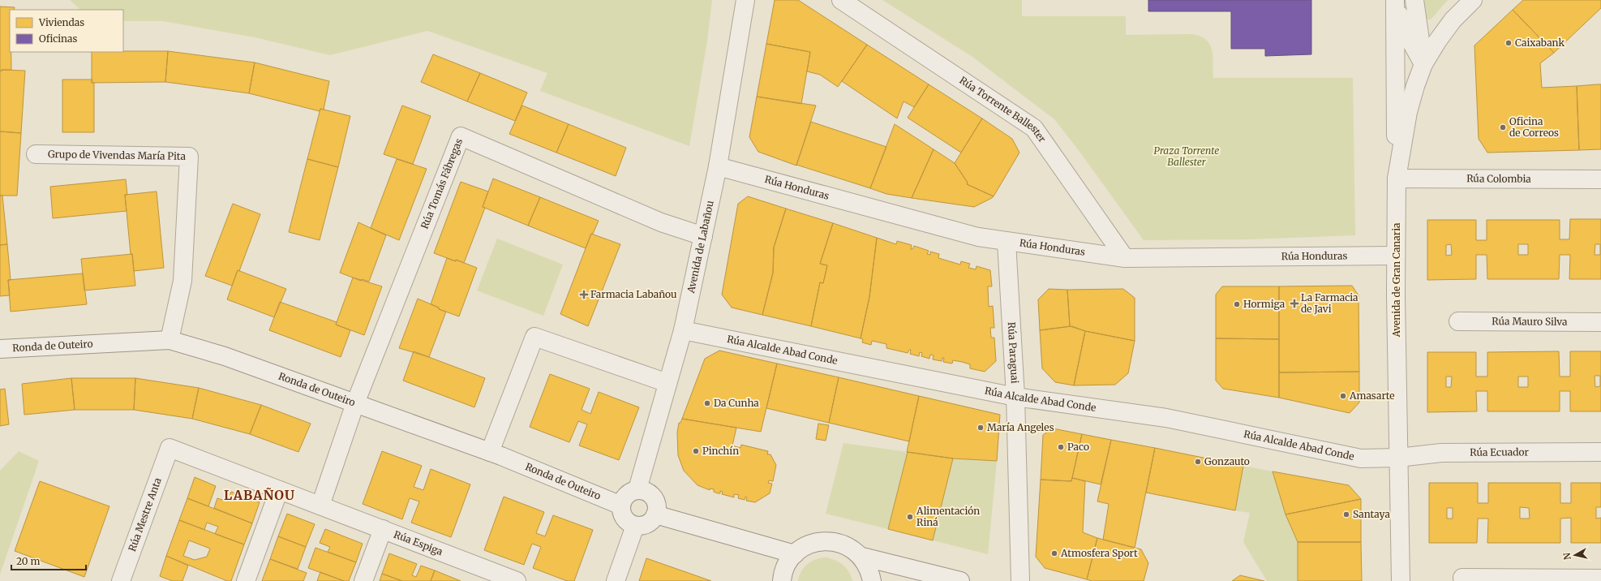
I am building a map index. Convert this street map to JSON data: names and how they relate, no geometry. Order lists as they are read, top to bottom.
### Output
{
  "streets": {
    "street": [
      "Rúa Torrente Ballester",
      "Grupo de Vivendas María Pita",
      "Rúa Colombia",
      "Rúa Tomás Fábregas",
      "Rúa Honduras",
      "Avenida de Labañou",
      "Avenida de Gran Canaria",
      "Rúa Mauro Silva",
      "Ronda de Outeiro",
      "Rúa Alcalde Abad Conde",
      "Rúa Paraguai",
      "Rúa Ecuador",
      "Rúa Mestre Anta",
      "Rúa Espiga"
    ]
  },
  "crossings": [
    ["Rúa Torrente Ballester", "Rúa Honduras"],
    ["Grupo de Vivendas María Pita", "Ronda de Outeiro"],
    ["Rúa Colombia", "Avenida de Gran Canaria"],
    ["Rúa Tomás Fábregas", "Avenida de Labañou"],
    ["Rúa Tomás Fábregas", "Ronda de Outeiro"],
    ["Rúa Honduras", "Avenida de Labañou"],
    ["Rúa Honduras", "Avenida de Gran Canaria"],
    ["Rúa Honduras", "Rúa Paraguai"],
    ["Avenida de Labañou", "Ronda de Outeiro"],
    ["Avenida de Labañou", "Rúa Alcalde Abad Conde"],
    ["Avenida de Gran Canaria", "Rúa Alcalde Abad Conde"],
    ["Avenida de Gran Canaria", "Rúa Ecuador"],
    ["Rúa Alcalde Abad Conde", "Rúa Paraguai"],
    ["Rúa Alcalde Abad Conde", "Rúa Ecuador"],
    ["Rúa Mestre Anta", "Rúa Espiga"]
  ],
  "districts": ["LABAÑOU"],
  "parks": ["Praza Torrente Ballester"],
  "places": {
    "other": [
      "Caixabank",
      "Oficina de Correos",
      "Hormiga",
      "Amasarte",
      "Da Cunha",
      "María Angeles",
      "Paco",
      "Pinchín",
      "Gonzauto",
      "Santaya",
      "Alimentación Riná",
      "Atmosfera Sport"
    ],
    "health": ["Farmacia Labañou", "La Farmacia de Javi"]
  },
  "legend": ["Viviendas", "Oficinas"],
  "scale_bar": "20 m",
  "north": "left"
}
